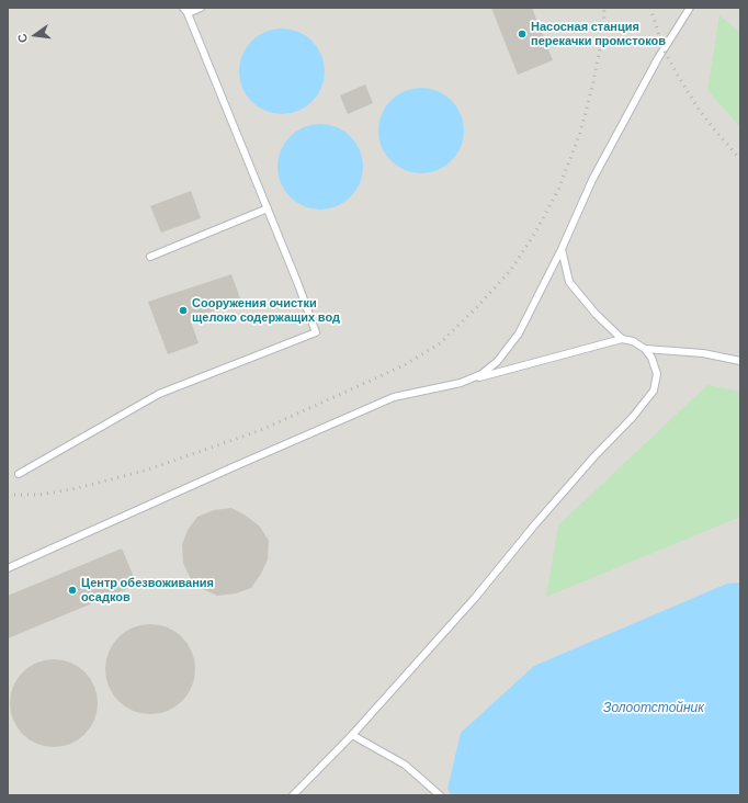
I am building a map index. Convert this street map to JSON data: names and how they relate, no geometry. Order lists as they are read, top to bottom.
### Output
{
  "water": ["Золоотстойник"],
  "places": ["Насосная станция перекачки промстоков", "Сооружения очистки щелоко содержащих вод", "Центр обезвоживания осадков"],
  "north": "left"
}
